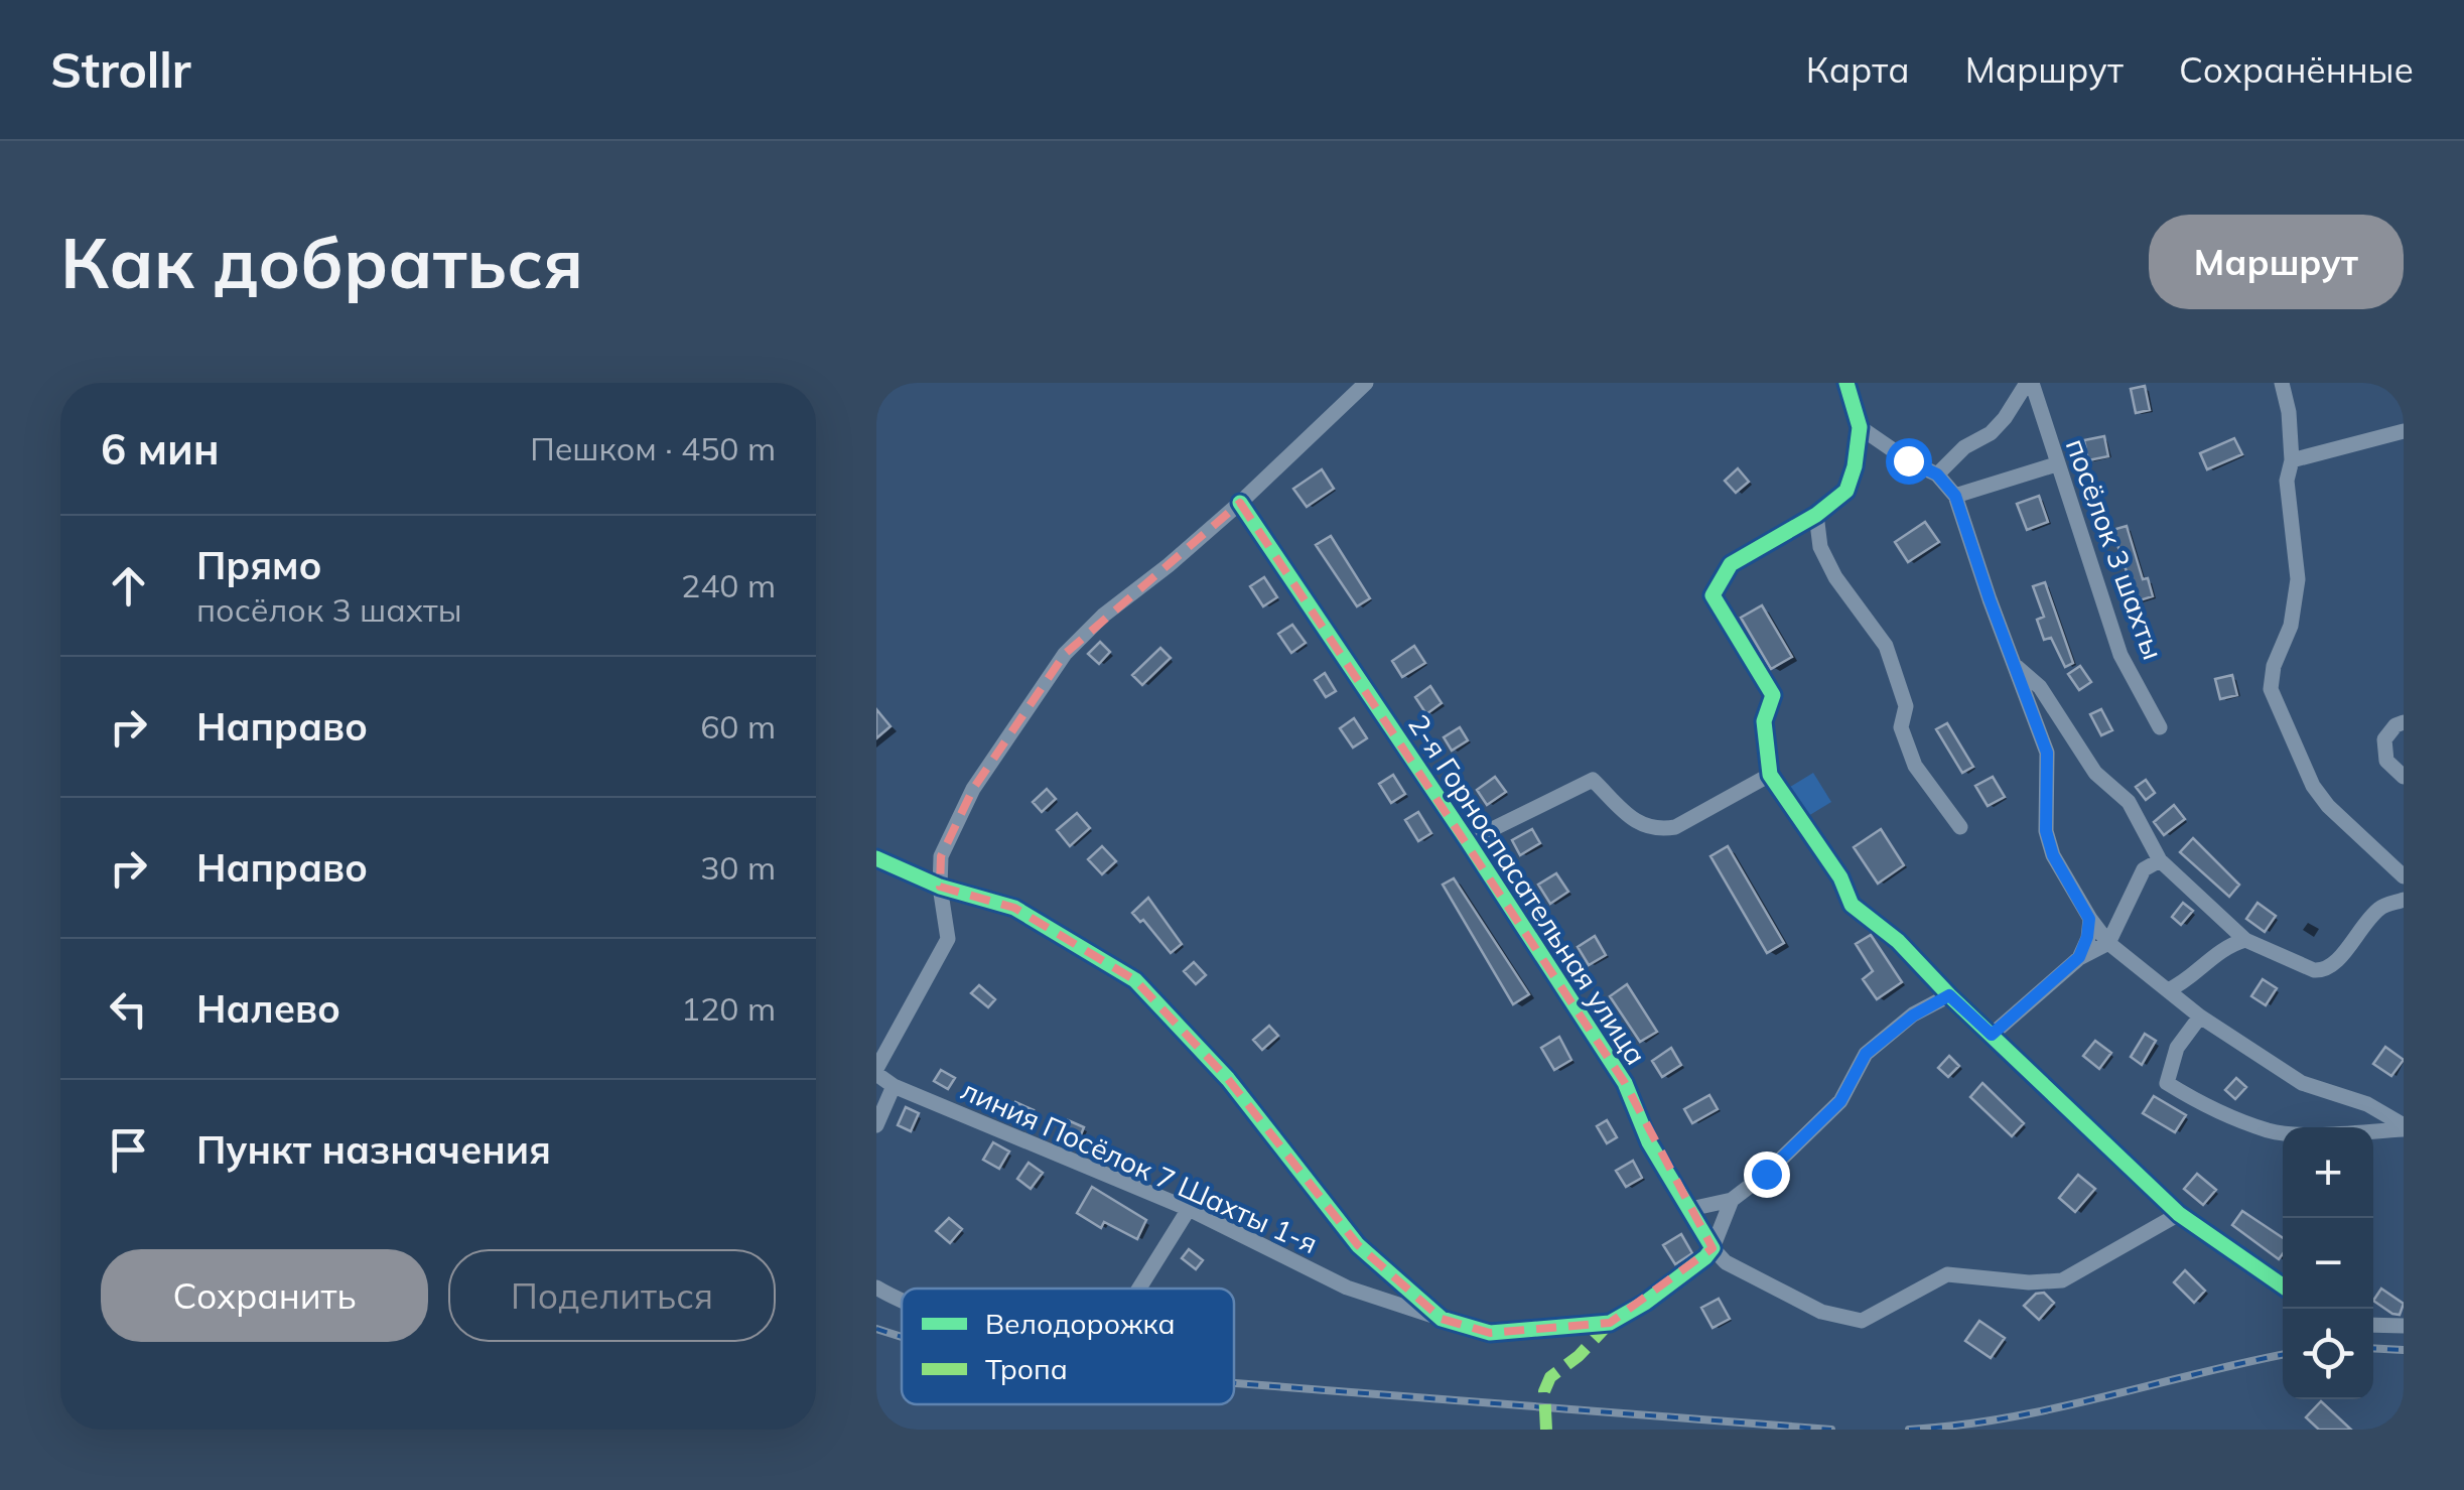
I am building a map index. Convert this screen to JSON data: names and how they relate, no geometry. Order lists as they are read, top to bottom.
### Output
{
  "streets": {
    "street": ["посёлок 3 шахты", "2-я Горноспасательная улица", "линия Посёлок 7 Шахты 1-я"]
  },
  "legend": ["Велодорожка", "Тропа"],
  "page": {
    "header": "Strollr",
    "nav": ["Карта", "Маршрут", "Сохранённые"],
    "buttons": [
      "Маршрут",
      ["Сохранить", "Поделиться"]
    ],
    "title": "Как добраться",
    "heading": ["6 мин", "Пешком · 450 m"],
    "list": [
      ["Прямо", "посёлок 3 шахты", "240 m"],
      ["Направо", "60 m"],
      ["Направо", "30 m"],
      ["Налево", "120 m"],
      "Пункт назначения"
    ],
    "map_buttons": ["+", "−"]
  }
}
